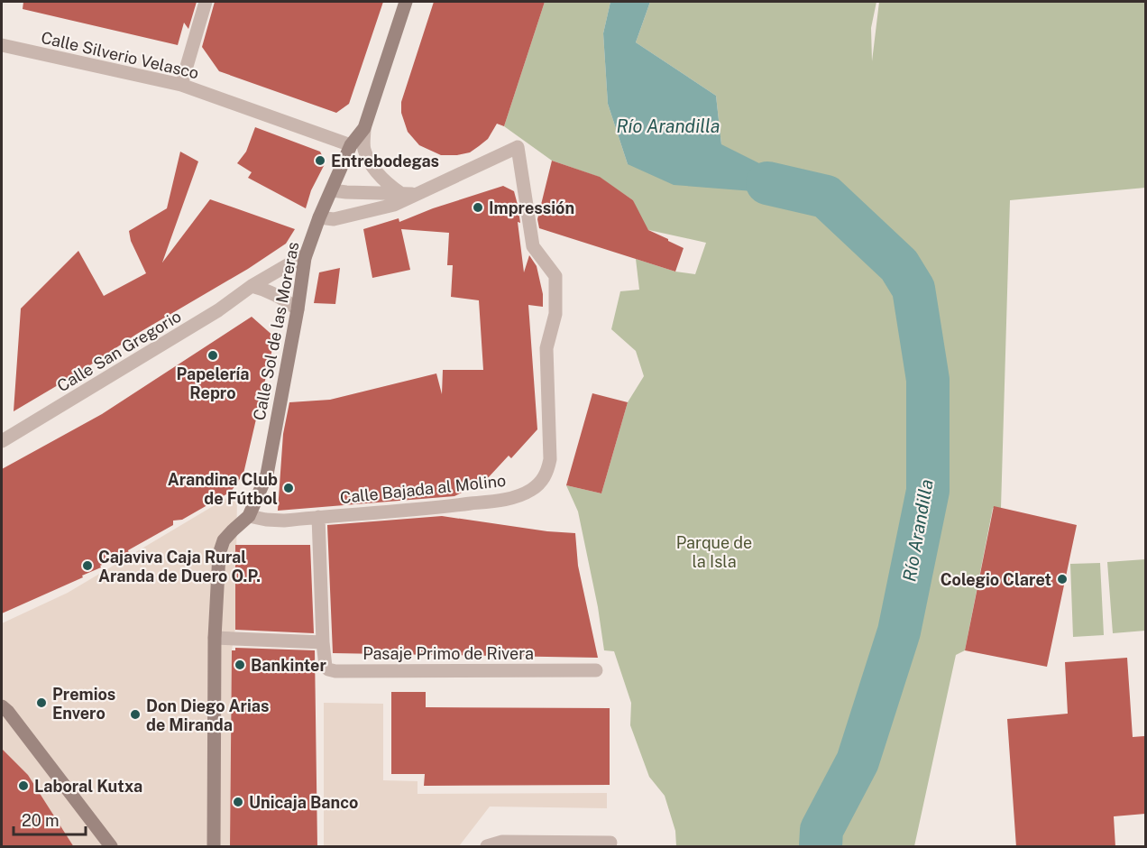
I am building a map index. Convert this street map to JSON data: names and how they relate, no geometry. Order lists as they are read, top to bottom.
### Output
{
  "streets": {
    "street": [
      "Calle Silverio Velasco",
      "Calle Sol de las Moreras",
      "Calle San Gregorio",
      "Calle Bajada al Molino",
      "Pasaje Primo de Rivera"
    ]
  },
  "crossings": [
    ["Calle Silverio Velasco", "Calle Sol de las Moreras"],
    ["Calle Sol de las Moreras", "Calle San Gregorio"],
    ["Calle Sol de las Moreras", "Calle Bajada al Molino"],
    ["Calle Bajada al Molino", "Pasaje Primo de Rivera"]
  ],
  "water": ["Río Arandilla"],
  "parks": ["Parque de la Isla"],
  "places": [
    "Entrebodegas",
    "Impressión",
    "Papelería Repro",
    "Arandina Club de Fútbol",
    "Cajaviva Caja Rural Aranda de Duero O.P.",
    "Colegio Claret",
    "Bankinter",
    "Premios Envero",
    "Don Diego Arias de Miranda",
    "Laboral Kutxa",
    "Unicaja Banco"
  ],
  "scale_bar": "20 m"
}
